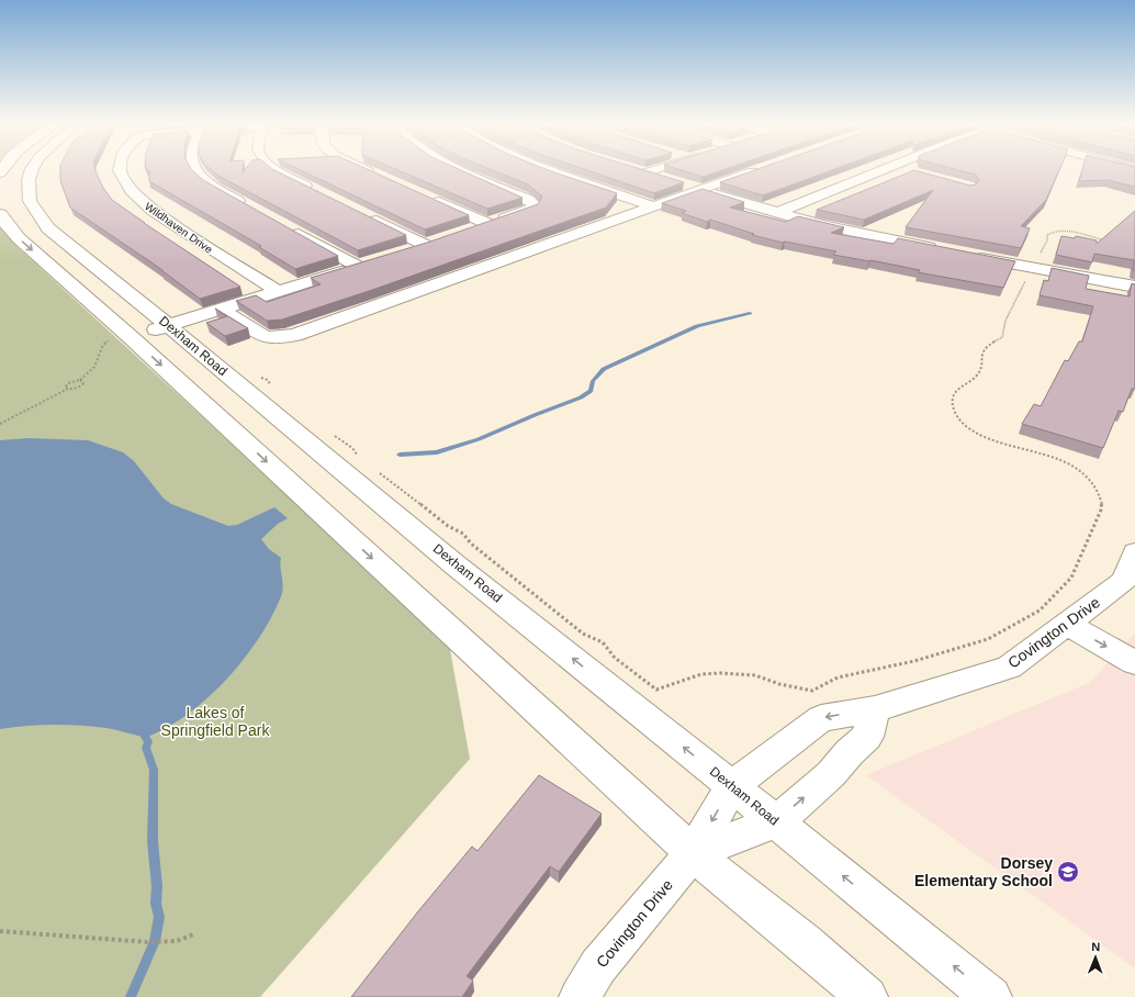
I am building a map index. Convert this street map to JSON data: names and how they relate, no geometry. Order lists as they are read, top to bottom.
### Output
{
  "streets": {
    "street": ["Wildhaven Drive", "Dexham Road", "Covington Drive"]
  },
  "crossings": [
    ["Dexham Road", "Covington Drive"]
  ],
  "parks": ["Lakes of Springfield Park"],
  "places": {
    "school or university": ["Dorsey Elementary School"]
  },
  "north": "top"
}
